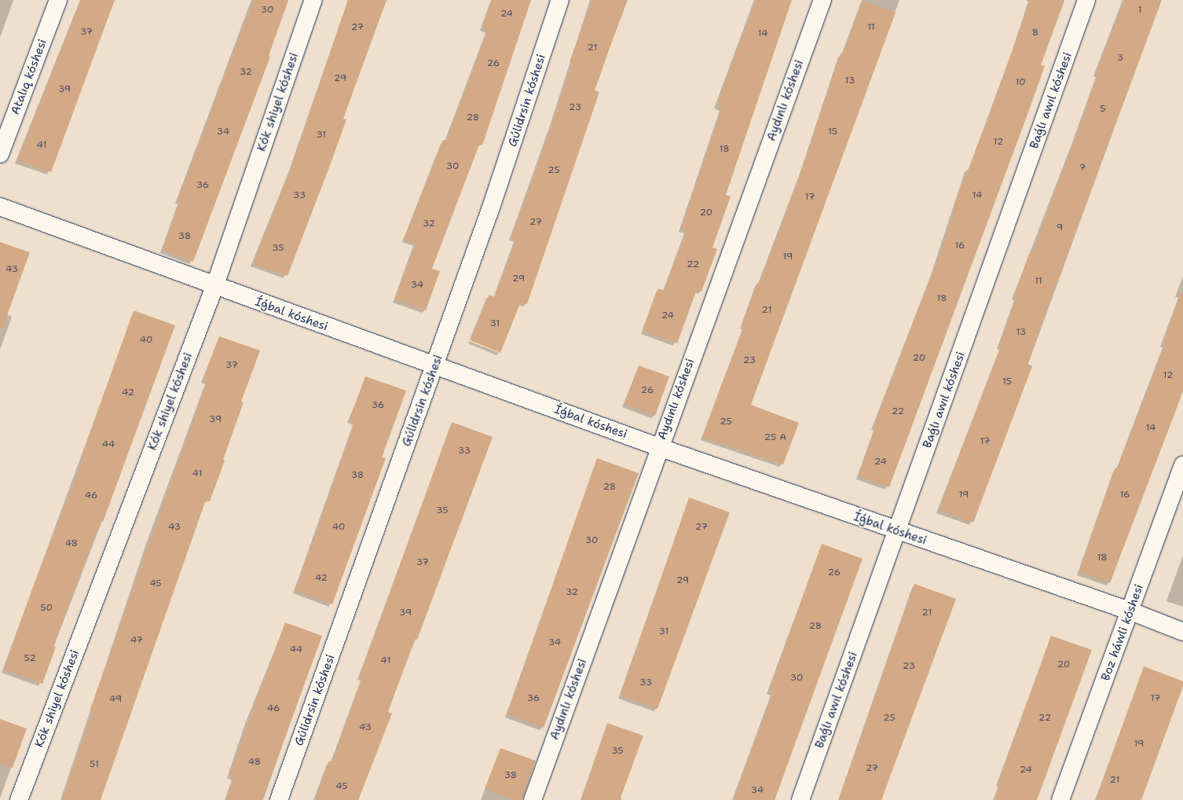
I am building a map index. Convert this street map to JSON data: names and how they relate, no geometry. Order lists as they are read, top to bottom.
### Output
{
  "streets": {
    "street": [
      "Atalıq kóshesi",
      "Gúlidrsin kóshesi",
      "Aydınlı kóshesi",
      "Baǵlı awıl kóshesi",
      "Kók shiyel kóshesi",
      "Íǵbal kóshesi",
      "Boz háwli kóshesi"
    ]
  },
  "crossings": [
    ["Gúlidrsin kóshesi", "Íǵbal kóshesi"],
    ["Aydınlı kóshesi", "Íǵbal kóshesi"],
    ["Baǵlı awıl kóshesi", "Íǵbal kóshesi"],
    ["Kók shiyel kóshesi", "Íǵbal kóshesi"],
    ["Íǵbal kóshesi", "Boz háwli kóshesi"]
  ],
  "house_numbers": [
    "30",
    "1",
    "24",
    "27",
    "11",
    "37",
    "8",
    "14",
    "21",
    "3",
    "26",
    "32",
    "29",
    "13",
    "10",
    "39",
    "23",
    "5",
    "28",
    "34",
    "15",
    "31",
    "12",
    "41",
    "18",
    "30",
    "7",
    "25",
    "36",
    "33",
    "14",
    "17",
    "20",
    "27",
    "32",
    "9",
    "38",
    "16",
    "35",
    "19",
    "22",
    "43",
    "29",
    "11",
    "34",
    "18",
    "21",
    "24",
    "31",
    "13",
    "40",
    "20",
    "23",
    "37",
    "12",
    "15",
    "26",
    "42",
    "36",
    "22",
    "39",
    "25",
    "14",
    "25 А",
    "17",
    "44",
    "33",
    "24",
    "41",
    "38",
    "28",
    "19",
    "16",
    "46",
    "35",
    "43",
    "40",
    "27",
    "30",
    "48",
    "18",
    "37",
    "26",
    "42",
    "29",
    "45",
    "32",
    "50",
    "39",
    "21",
    "28",
    "31",
    "47",
    "34",
    "44",
    "52",
    "41",
    "20",
    "23",
    "30",
    "33",
    "36",
    "17",
    "49",
    "46",
    "25",
    "22",
    "43",
    "19",
    "35",
    "48",
    "51",
    "27",
    "24",
    "38",
    "21",
    "45",
    "34"
  ]
}
